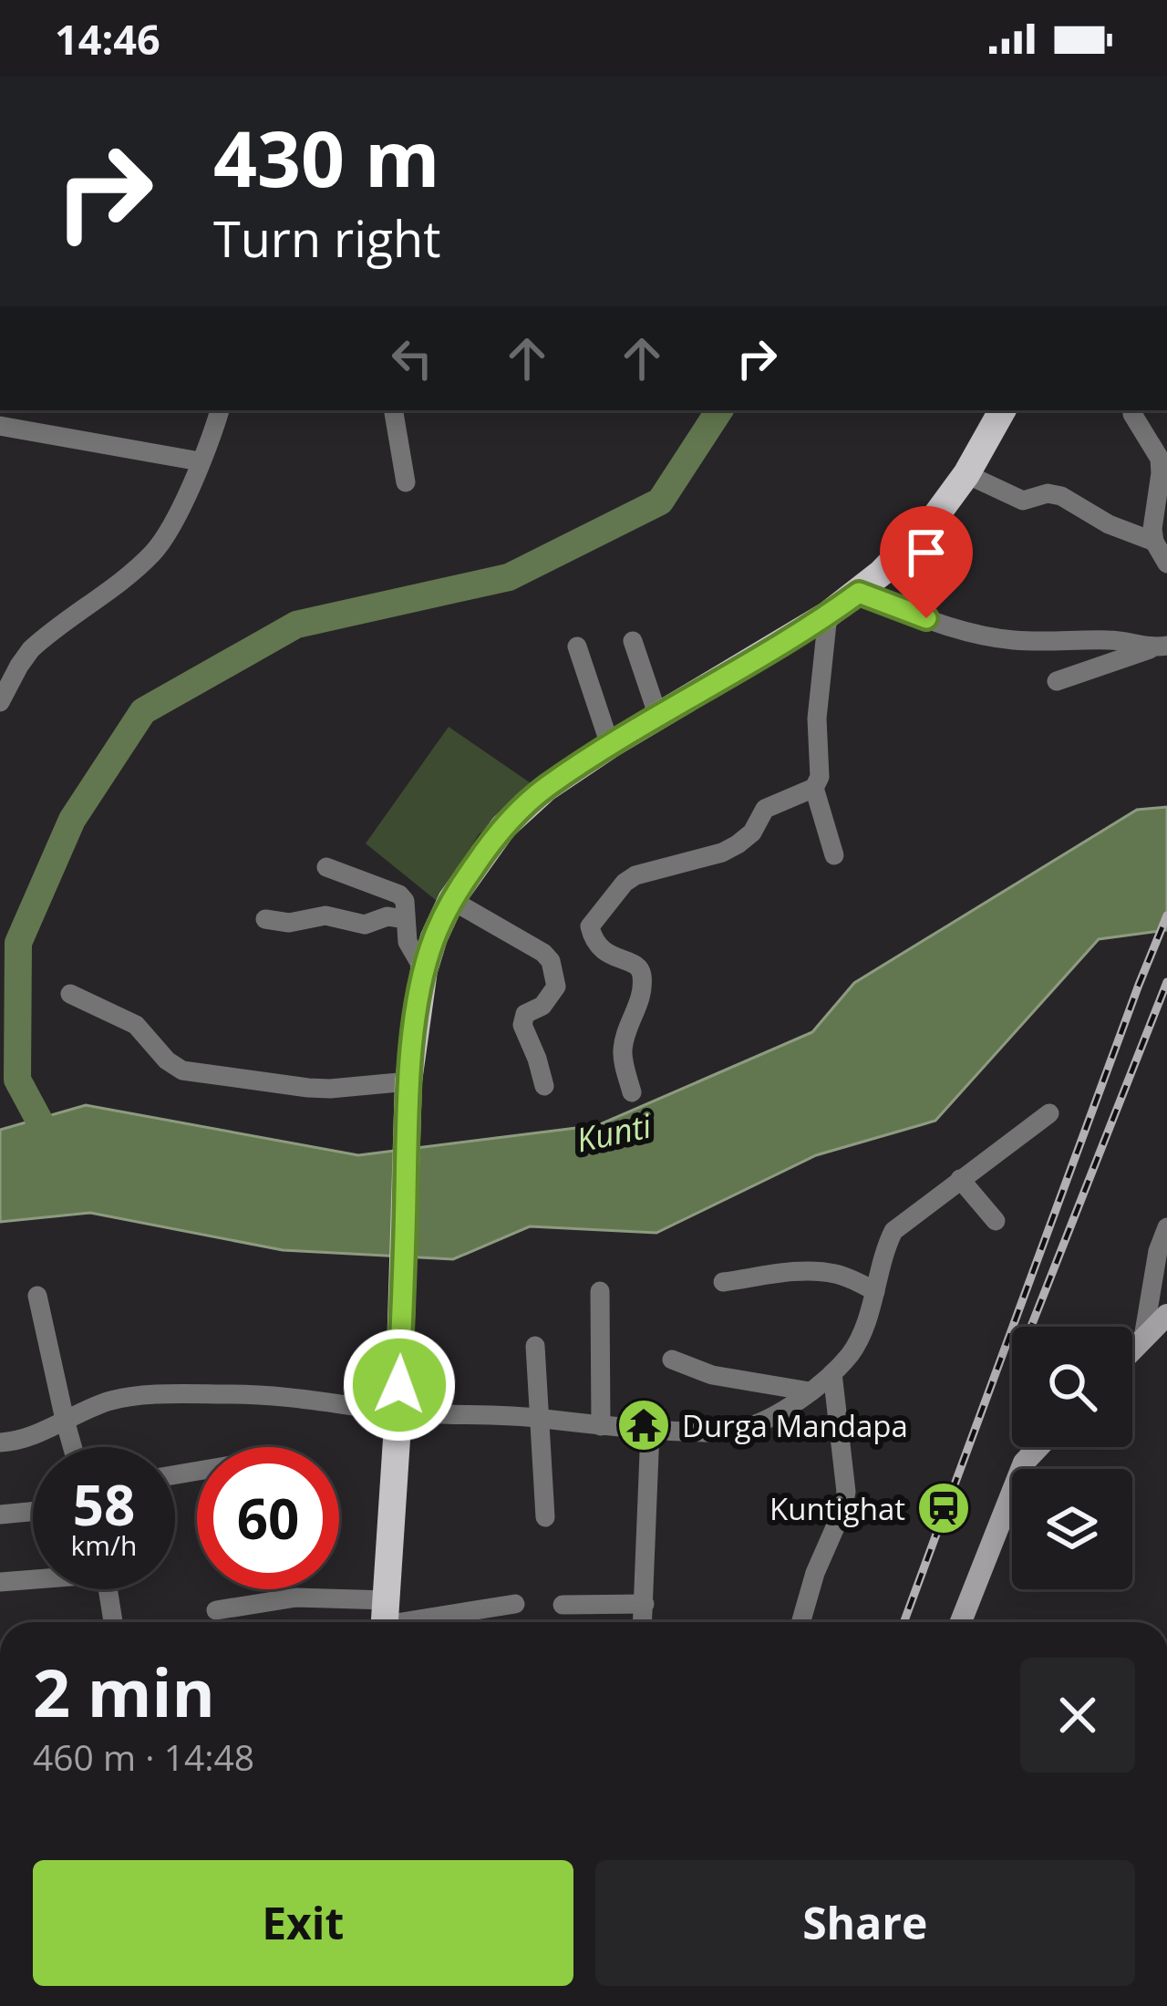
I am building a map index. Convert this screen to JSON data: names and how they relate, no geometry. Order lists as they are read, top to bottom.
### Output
{
  "water": ["Kunti"],
  "places": {
    "temple": ["Durga Mandapa"],
    "station": ["Kuntighat"]
  },
  "page": {
    "status": "14:46",
    "turn": ["430 m", "Turn right"],
    "speed": "58 km/h",
    "limit": "60",
    "heading": ["2 min", "460 m · 14:48"],
    "buttons": ["Exit", "Share"]
  }
}
